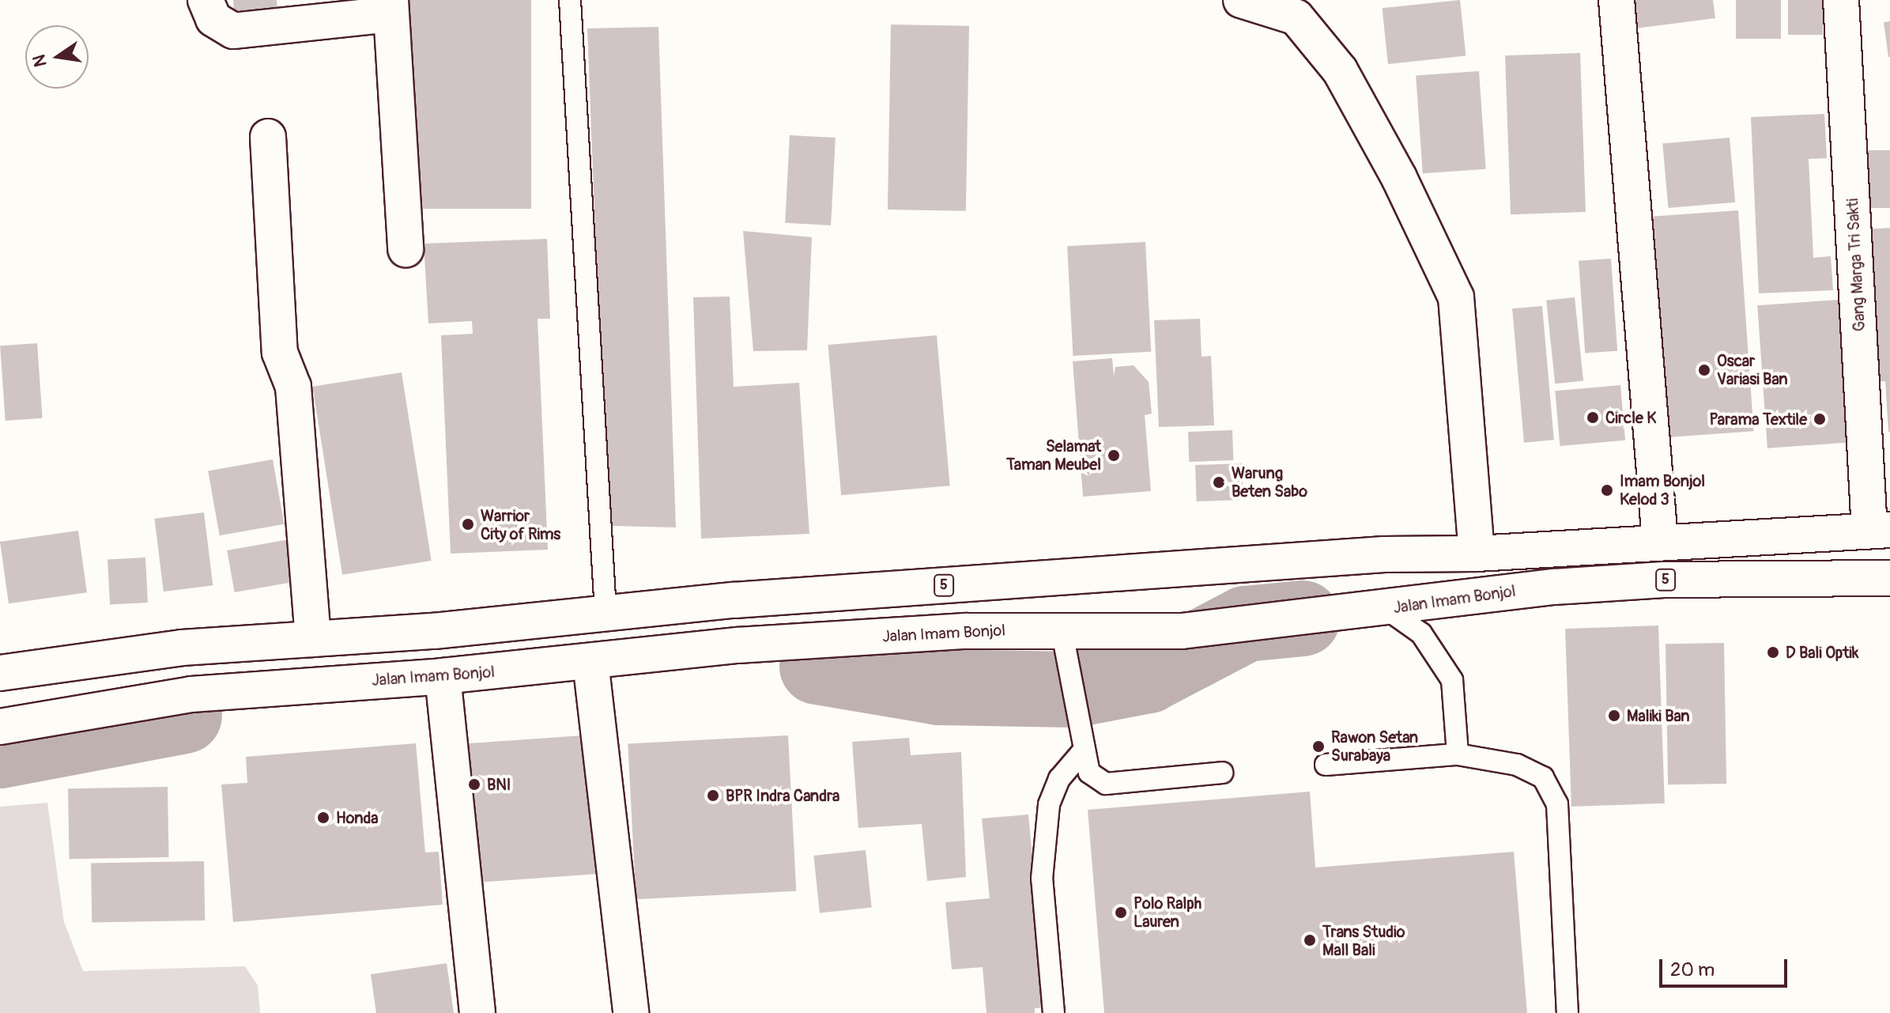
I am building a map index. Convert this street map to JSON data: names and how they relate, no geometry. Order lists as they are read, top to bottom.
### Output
{
  "streets": {
    "main road": ["Gang Marga Tri Sakti", "5", "Jalan Imam Bonjol"]
  },
  "crossings": [
    ["Gang Marga Tri Sakti", "5"]
  ],
  "places": [
    "Oscar Variasi Ban",
    "Circle K",
    "Parama Textile",
    "Selamat Taman Meubel",
    "Warung Beten Sabo",
    "Imam Bonjol Kelod 3",
    "Warrior City of Rims",
    "D Bali Optik",
    "Maliki Ban",
    "Rawon Setan Surabaya",
    "BNI",
    "BPR Indra Candra",
    "Honda",
    "Polo Ralph Lauren",
    "Trans Studio Mall Bali"
  ],
  "scale_bar": "20 m",
  "north": "left"
}
